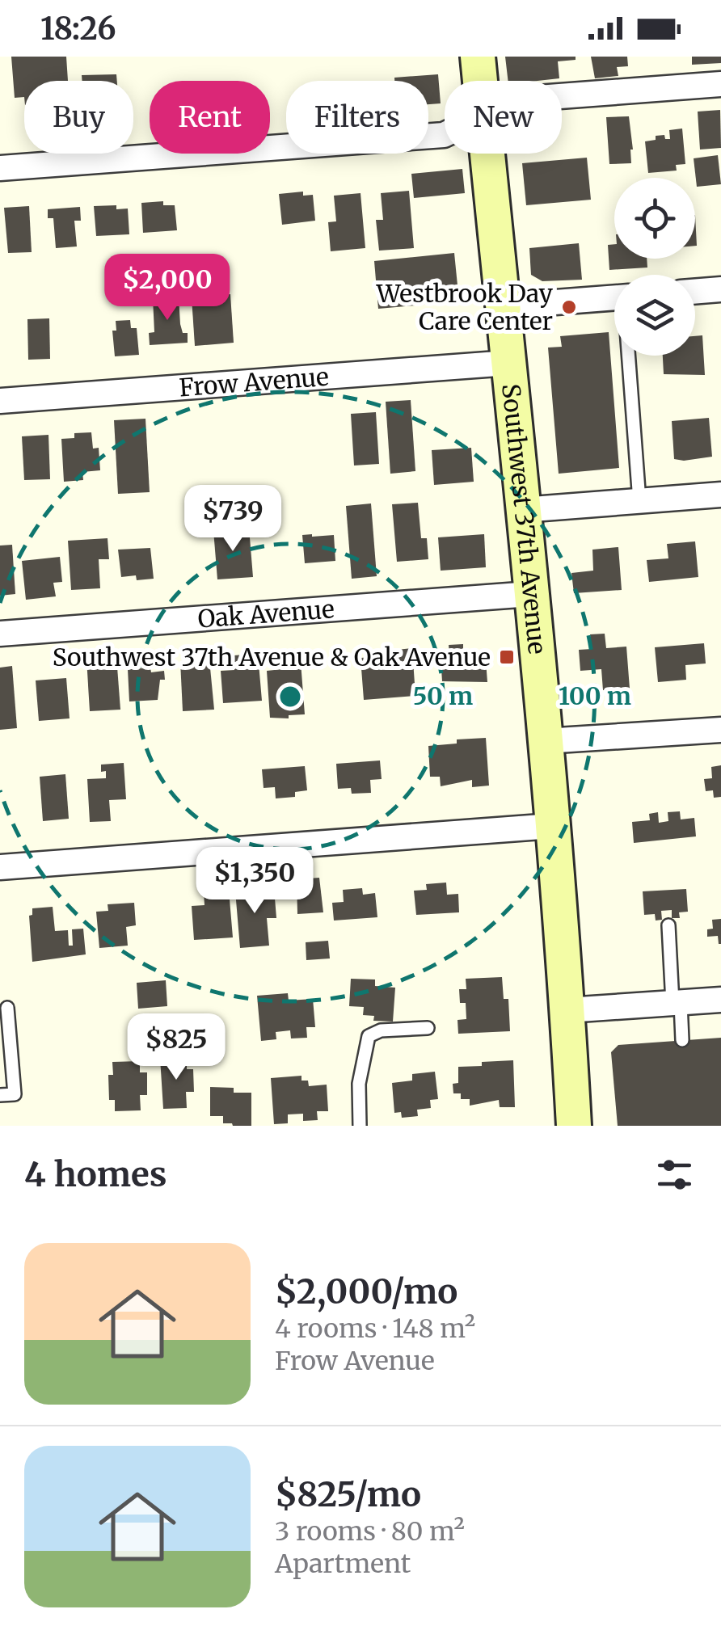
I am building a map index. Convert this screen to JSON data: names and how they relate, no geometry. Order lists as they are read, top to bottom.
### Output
{
  "streets": {
    "main road": ["Southwest 37th Avenue"],
    "street": ["Frow Avenue", "Oak Avenue"]
  },
  "crossings": [
    ["Frow Avenue", "Southwest 37th Avenue"],
    ["Southwest 37th Avenue", "Oak Avenue"]
  ],
  "places": {
    "other": ["Westbrook Day Care Center"],
    "transit": ["Southwest 37th Avenue & Oak Avenue"]
  },
  "page": {
    "status": "18:26",
    "chip": [
      "Buy",
      "Rent",
      "Filters",
      "New"
    ],
    "price": [
      "$2,000",
      "$739",
      "$1,350",
      "$825"
    ],
    "heading": "4 homes",
    "list": [
      {
        "name": "$2,000/mo",
        "note": "4 rooms · 148 m² · Frow Avenue"
      },
      {
        "name": "$825/mo",
        "note": "3 rooms · 80 m² · Apartment"
      }
    ]
  },
  "rings": ["50 m", "100 m"]
}
